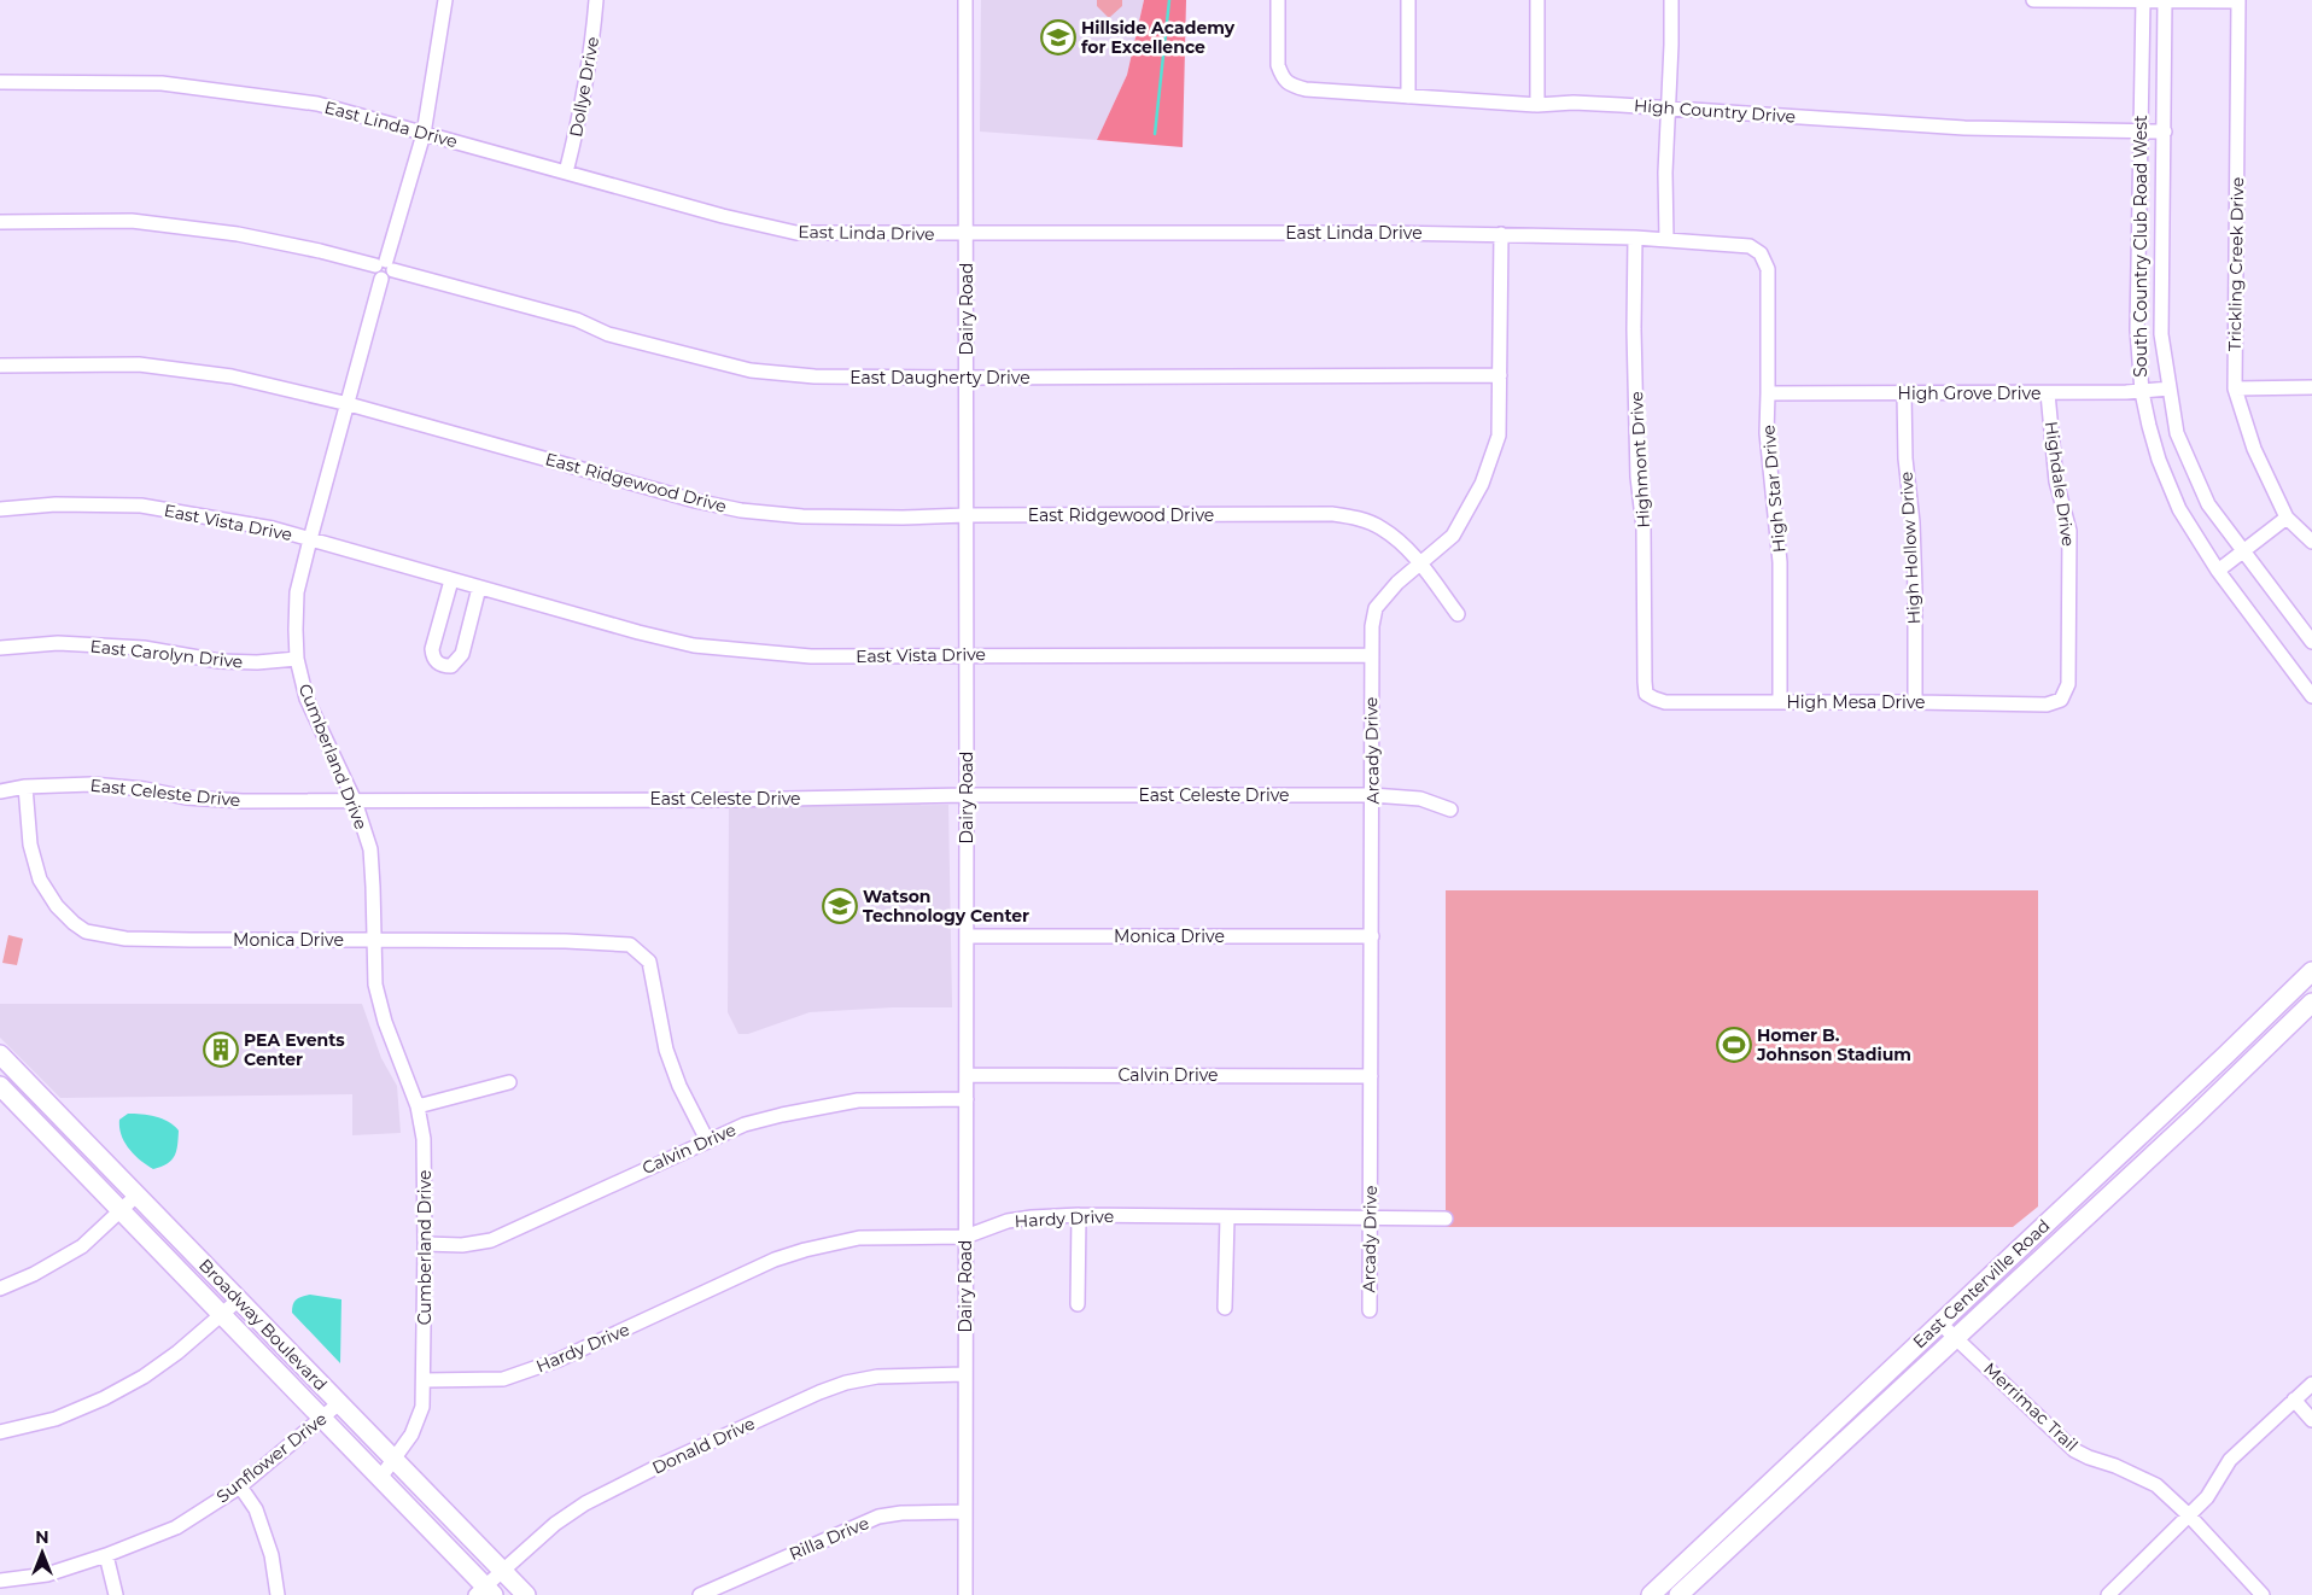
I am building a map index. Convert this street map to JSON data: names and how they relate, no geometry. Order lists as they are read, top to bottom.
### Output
{
  "streets": {
    "main road": ["East Centerville Road", "Broadway Boulevard"],
    "street": [
      "Dollye Drive",
      "High Country Drive",
      "East Linda Drive",
      "South Country Club Road West",
      "Trickling Creek Drive",
      "Dairy Road",
      "East Daugherty Drive",
      "High Grove Drive",
      "Highmont Drive",
      "East Ridgewood Drive",
      "Highdale Drive",
      "High Star Drive",
      "East Vista Drive",
      "High Hollow Drive",
      "East Carolyn Drive",
      "High Mesa Drive",
      "Arcady Drive",
      "Cumberland Drive",
      "East Celeste Drive",
      "Monica Drive",
      "Calvin Drive",
      "Hardy Drive",
      "Merrimac Trail",
      "Donald Drive",
      "Sunflower Drive",
      "Rilla Drive"
    ]
  },
  "crossings": [
    ["Dollye Drive", "East Linda Drive"],
    ["High Country Drive", "South Country Club Road West"],
    ["East Linda Drive", "Dairy Road"],
    ["East Linda Drive", "Highmont Drive"],
    ["East Linda Drive", "High Star Drive"],
    ["East Linda Drive", "Arcady Drive"],
    ["East Linda Drive", "Cumberland Drive"],
    ["South Country Club Road West", "High Grove Drive"],
    ["Dairy Road", "East Daugherty Drive"],
    ["Dairy Road", "East Ridgewood Drive"],
    ["Dairy Road", "East Vista Drive"],
    ["Dairy Road", "East Celeste Drive"],
    ["Dairy Road", "Monica Drive"],
    ["Dairy Road", "Calvin Drive"],
    ["Dairy Road", "Hardy Drive"],
    ["Dairy Road", "Donald Drive"],
    ["Dairy Road", "Rilla Drive"],
    ["East Daugherty Drive", "Arcady Drive"],
    ["East Daugherty Drive", "Cumberland Drive"],
    ["High Grove Drive", "Highdale Drive"],
    ["High Grove Drive", "High Star Drive"],
    ["High Grove Drive", "High Hollow Drive"],
    ["Highmont Drive", "High Mesa Drive"],
    ["East Ridgewood Drive", "Arcady Drive"],
    ["East Ridgewood Drive", "Cumberland Drive"],
    ["Highdale Drive", "High Mesa Drive"],
    ["High Star Drive", "High Mesa Drive"],
    ["East Vista Drive", "Arcady Drive"],
    ["East Vista Drive", "Cumberland Drive"],
    ["High Hollow Drive", "High Mesa Drive"],
    ["East Carolyn Drive", "Cumberland Drive"],
    ["Arcady Drive", "East Celeste Drive"],
    ["Arcady Drive", "Monica Drive"],
    ["Arcady Drive", "Calvin Drive"],
    ["Arcady Drive", "Hardy Drive"],
    ["Cumberland Drive", "East Celeste Drive"],
    ["Cumberland Drive", "Monica Drive"],
    ["Cumberland Drive", "Calvin Drive"],
    ["Cumberland Drive", "Hardy Drive"],
    ["Cumberland Drive", "Broadway Boulevard"],
    ["East Celeste Drive", "Monica Drive"],
    ["Monica Drive", "Calvin Drive"],
    ["East Centerville Road", "Merrimac Trail"],
    ["Broadway Boulevard", "Donald Drive"],
    ["Broadway Boulevard", "Sunflower Drive"]
  ],
  "places": {
    "school or university": ["Hillside Academy for Excellence", "Watson Technology Center"],
    "sports": ["Homer B. Johnson Stadium"],
    "building": ["PEA Events Center"]
  },
  "north": "top"
}
